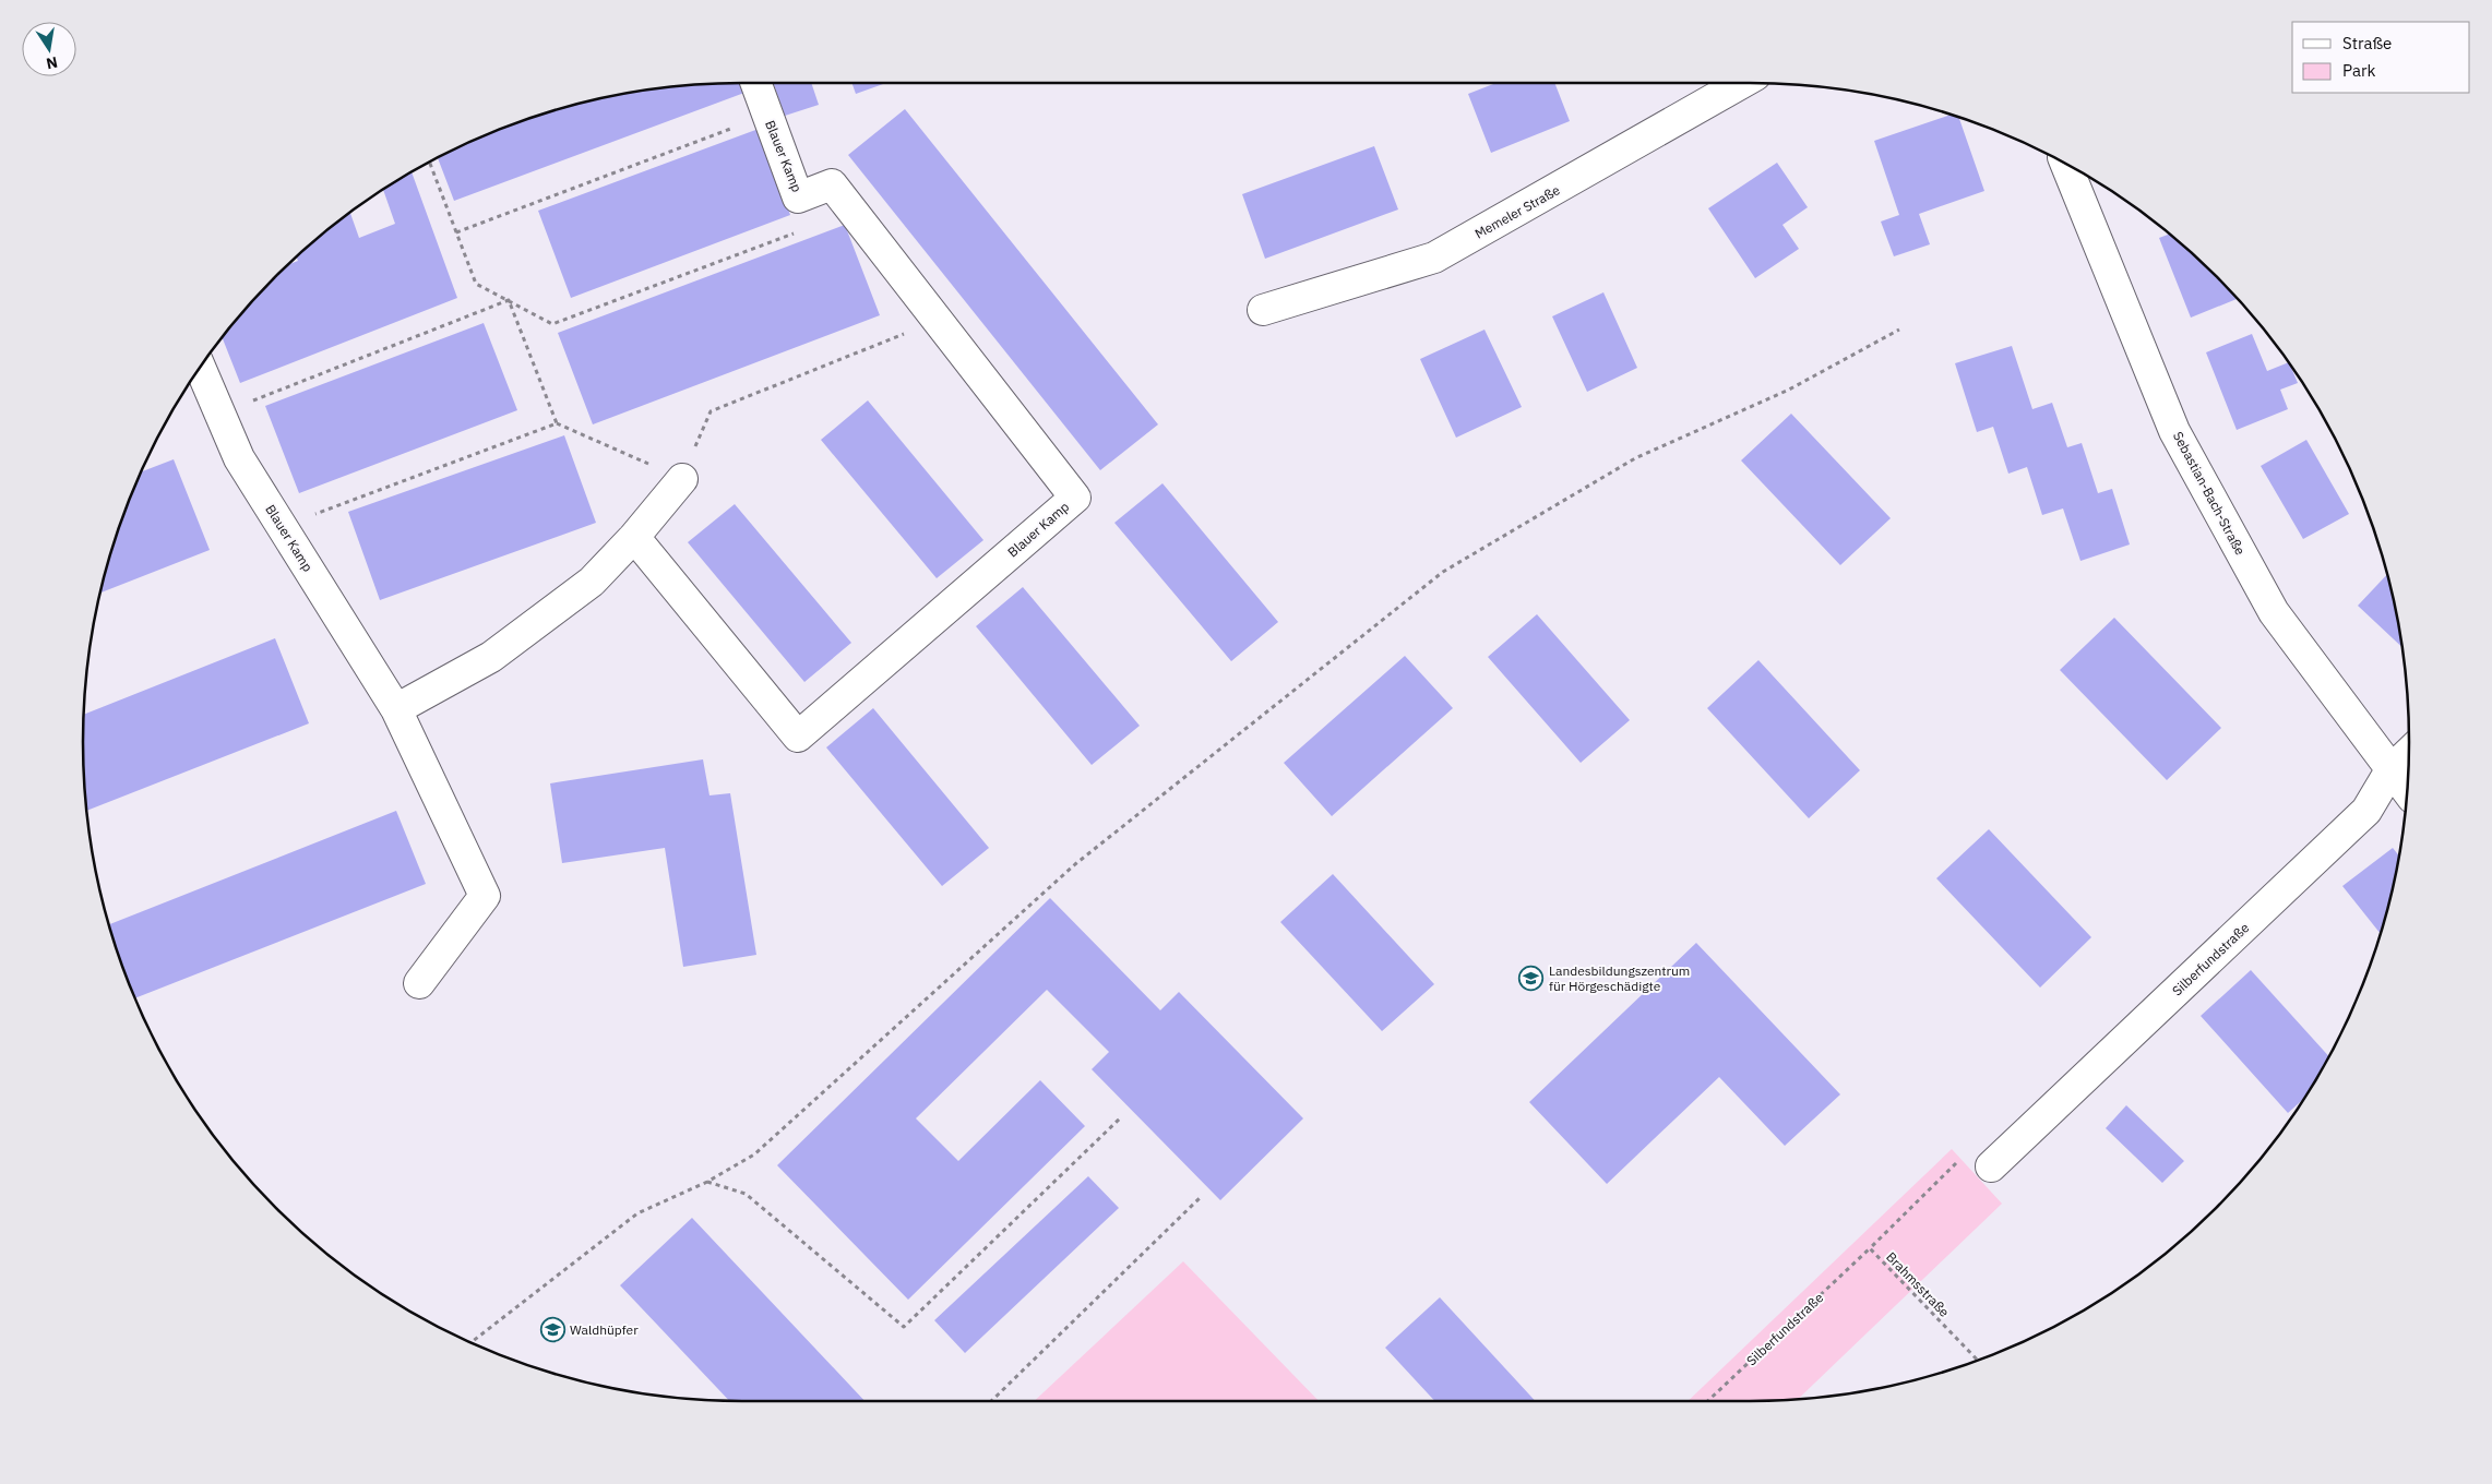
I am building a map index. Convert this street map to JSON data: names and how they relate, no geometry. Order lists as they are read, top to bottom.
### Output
{
  "streets": {
    "street": [
      "Blauer Kamp",
      "Memeler Straße",
      "Sebastian-Bach-Straße",
      "Silberfundstraße"
    ],
    "path": ["Brahmsstraße"]
  },
  "crossings": [
    ["Sebastian-Bach-Straße", "Silberfundstraße"],
    ["Silberfundstraße", "Brahmsstraße"]
  ],
  "places": {
    "school or university": ["Landesbildungszentrum für Hörgeschädigte", "Waldhüpfer"]
  },
  "legend": ["Straße", "Park"],
  "north": "bottom"
}
